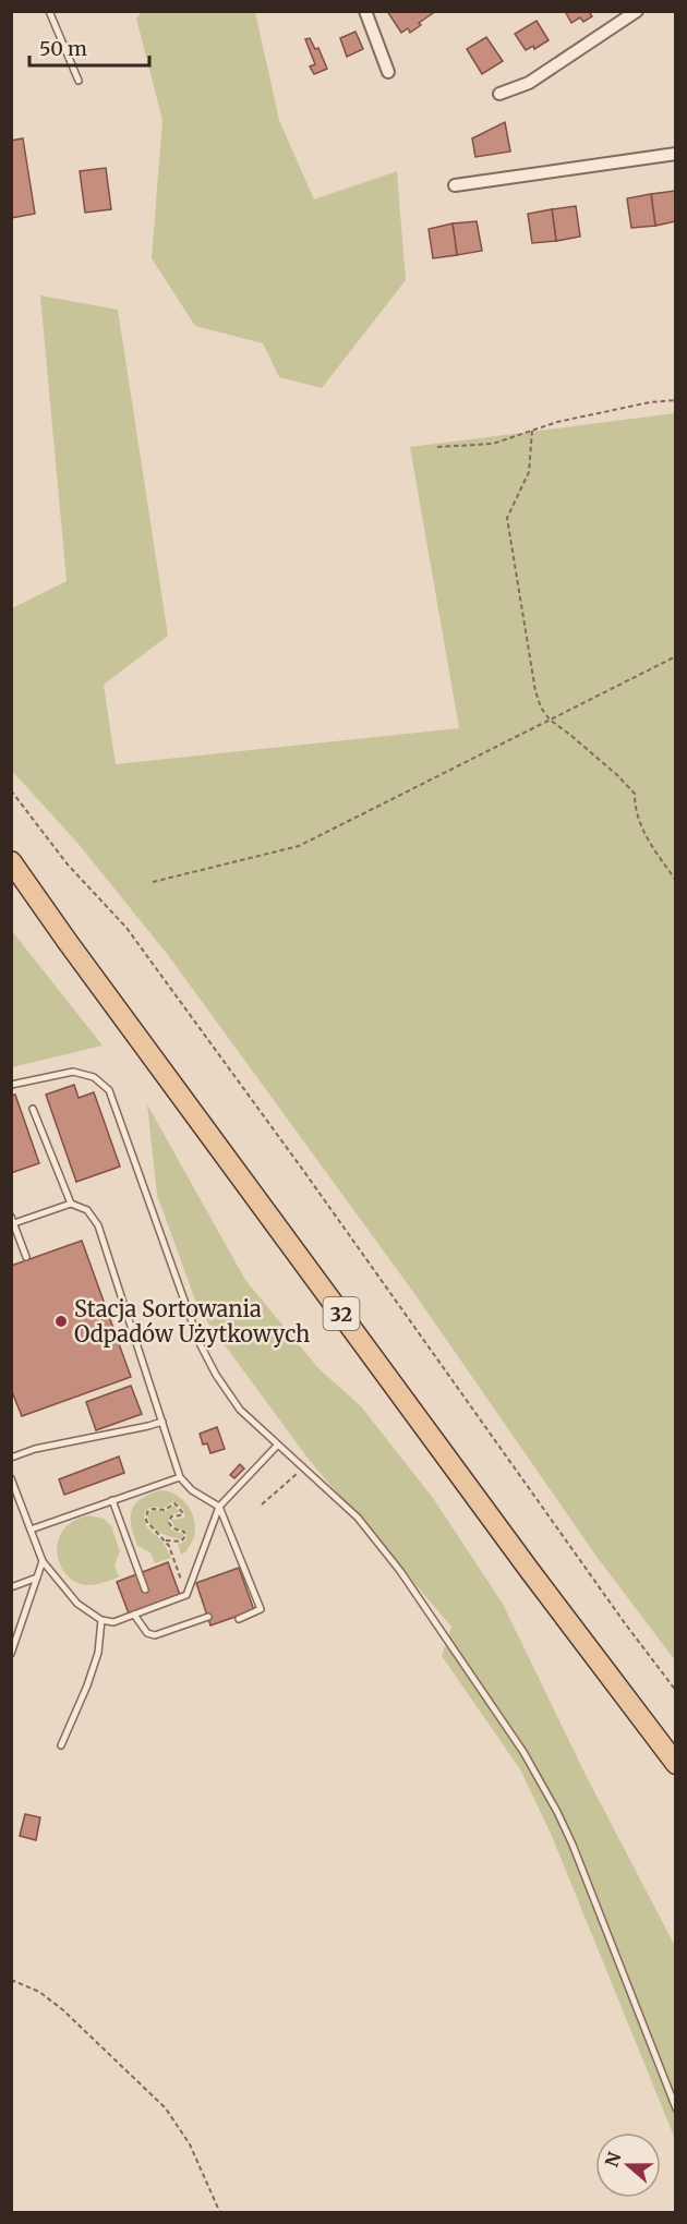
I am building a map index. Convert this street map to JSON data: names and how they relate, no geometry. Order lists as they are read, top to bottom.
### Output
{
  "streets": {
    "main road": ["32"]
  },
  "places": ["Stacja Sortowania Odpadów Użytkowych"],
  "scale_bar": "50 m",
  "north": "left"
}
